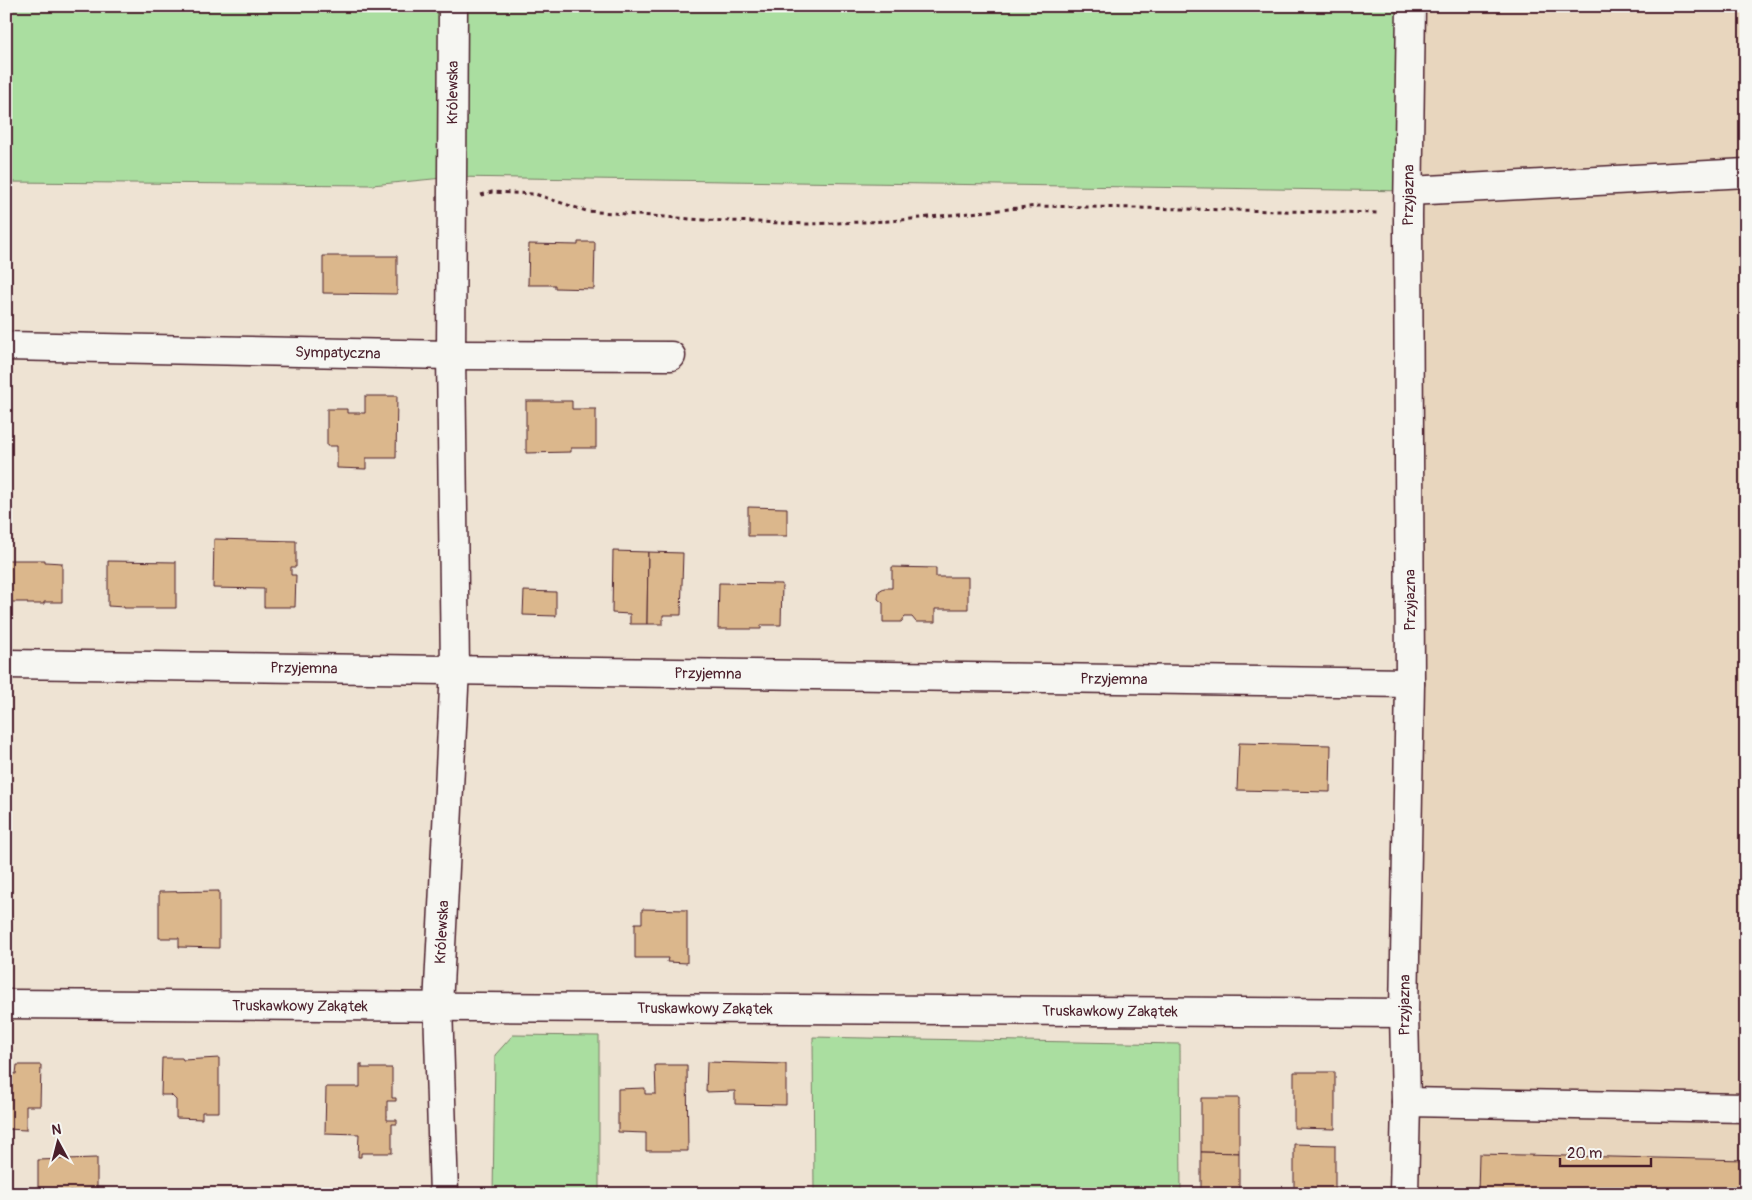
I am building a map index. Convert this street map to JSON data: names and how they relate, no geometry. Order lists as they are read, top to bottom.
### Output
{
  "streets": {
    "street": [
      "Królewska",
      "Przyjazna",
      "Sympatyczna",
      "Przyjemna",
      "Truskawkowy Zakątek"
    ]
  },
  "crossings": [
    ["Królewska", "Sympatyczna"],
    ["Królewska", "Przyjemna"],
    ["Królewska", "Truskawkowy Zakątek"],
    ["Przyjazna", "Przyjemna"],
    ["Przyjazna", "Truskawkowy Zakątek"]
  ],
  "scale_bar": "20 m",
  "north": "top"
}
